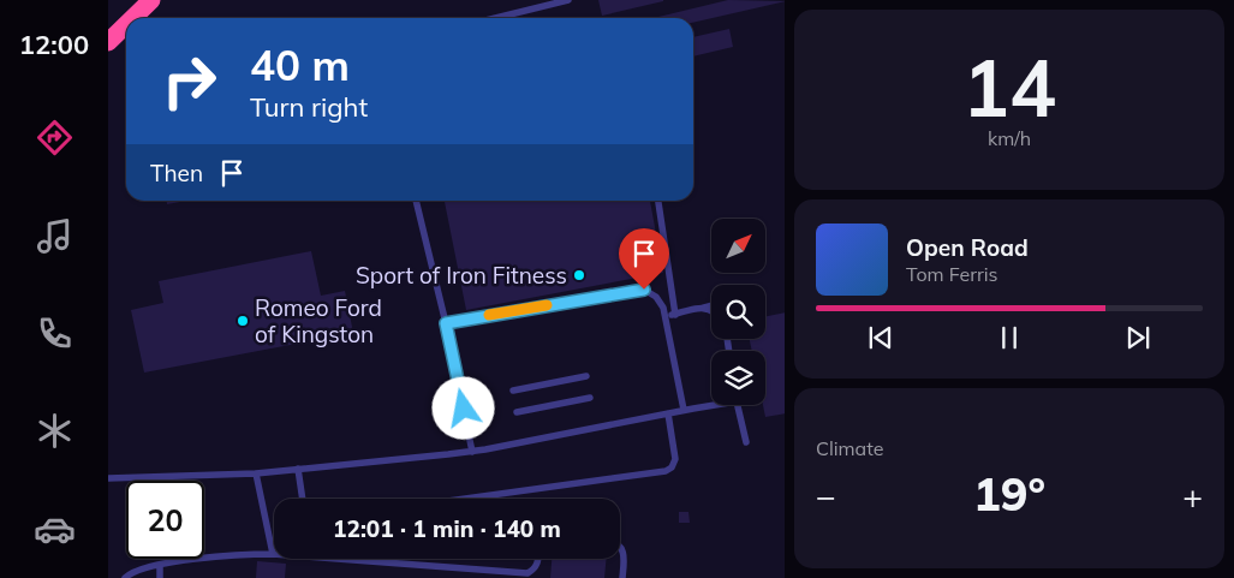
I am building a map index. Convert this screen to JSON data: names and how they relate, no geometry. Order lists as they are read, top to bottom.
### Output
{
  "places": ["Sport of Iron Fitness", "Romeo Ford of Kingston"],
  "north": "top right",
  "page": {
    "tabs": "12:00",
    "tile": [
      ["14", "km/h"],
      "Climate"
    ],
    "turn": ["40 m", "Turn right"],
    "then": "Then",
    "song": ["Open Road", "Tom Ferris"],
    "heat": ["−", "19°", "+"],
    "limit": "20",
    "trip": "12:01 · 1 min · 140 m"
  }
}
